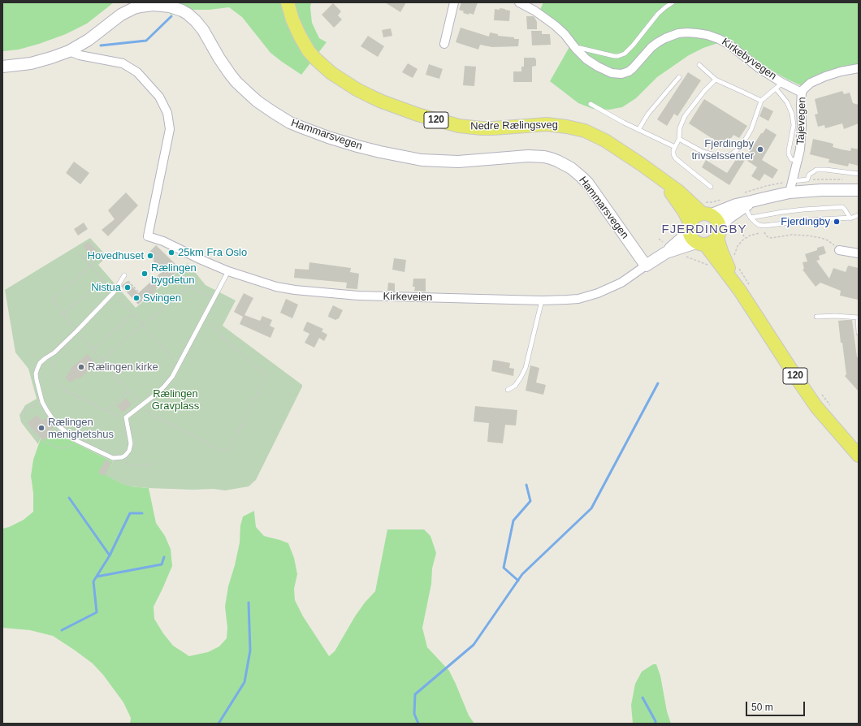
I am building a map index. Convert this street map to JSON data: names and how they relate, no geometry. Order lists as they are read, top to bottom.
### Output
{
  "streets": {
    "main road": ["120", "Nedre Rælingsveg"],
    "street": [
      "Kirkebyvegen",
      "Tajevegen",
      "Hammarsvegen",
      "Kirkeveien"
    ]
  },
  "crossings": [
    ["Kirkebyvegen", "Tajevegen"],
    ["120", "Nedre Rælingsveg"],
    ["120", "Kirkeveien"],
    ["Nedre Rælingsveg", "Kirkeveien"],
    ["Hammarsvegen", "Kirkeveien"]
  ],
  "districts": ["FJERDINGBY"],
  "parks": ["Rælingen Gravplass"],
  "places": [
    "Fjerdingby trivselssenter",
    "Fjerdingby",
    "25km Fra Oslo",
    "Hovedhuset",
    "Rælingen bygdetun",
    "Nistua",
    "Svingen",
    "Rælingen kirke",
    "Rælingen menighetshus"
  ],
  "scale_bar": "50 m"
}
